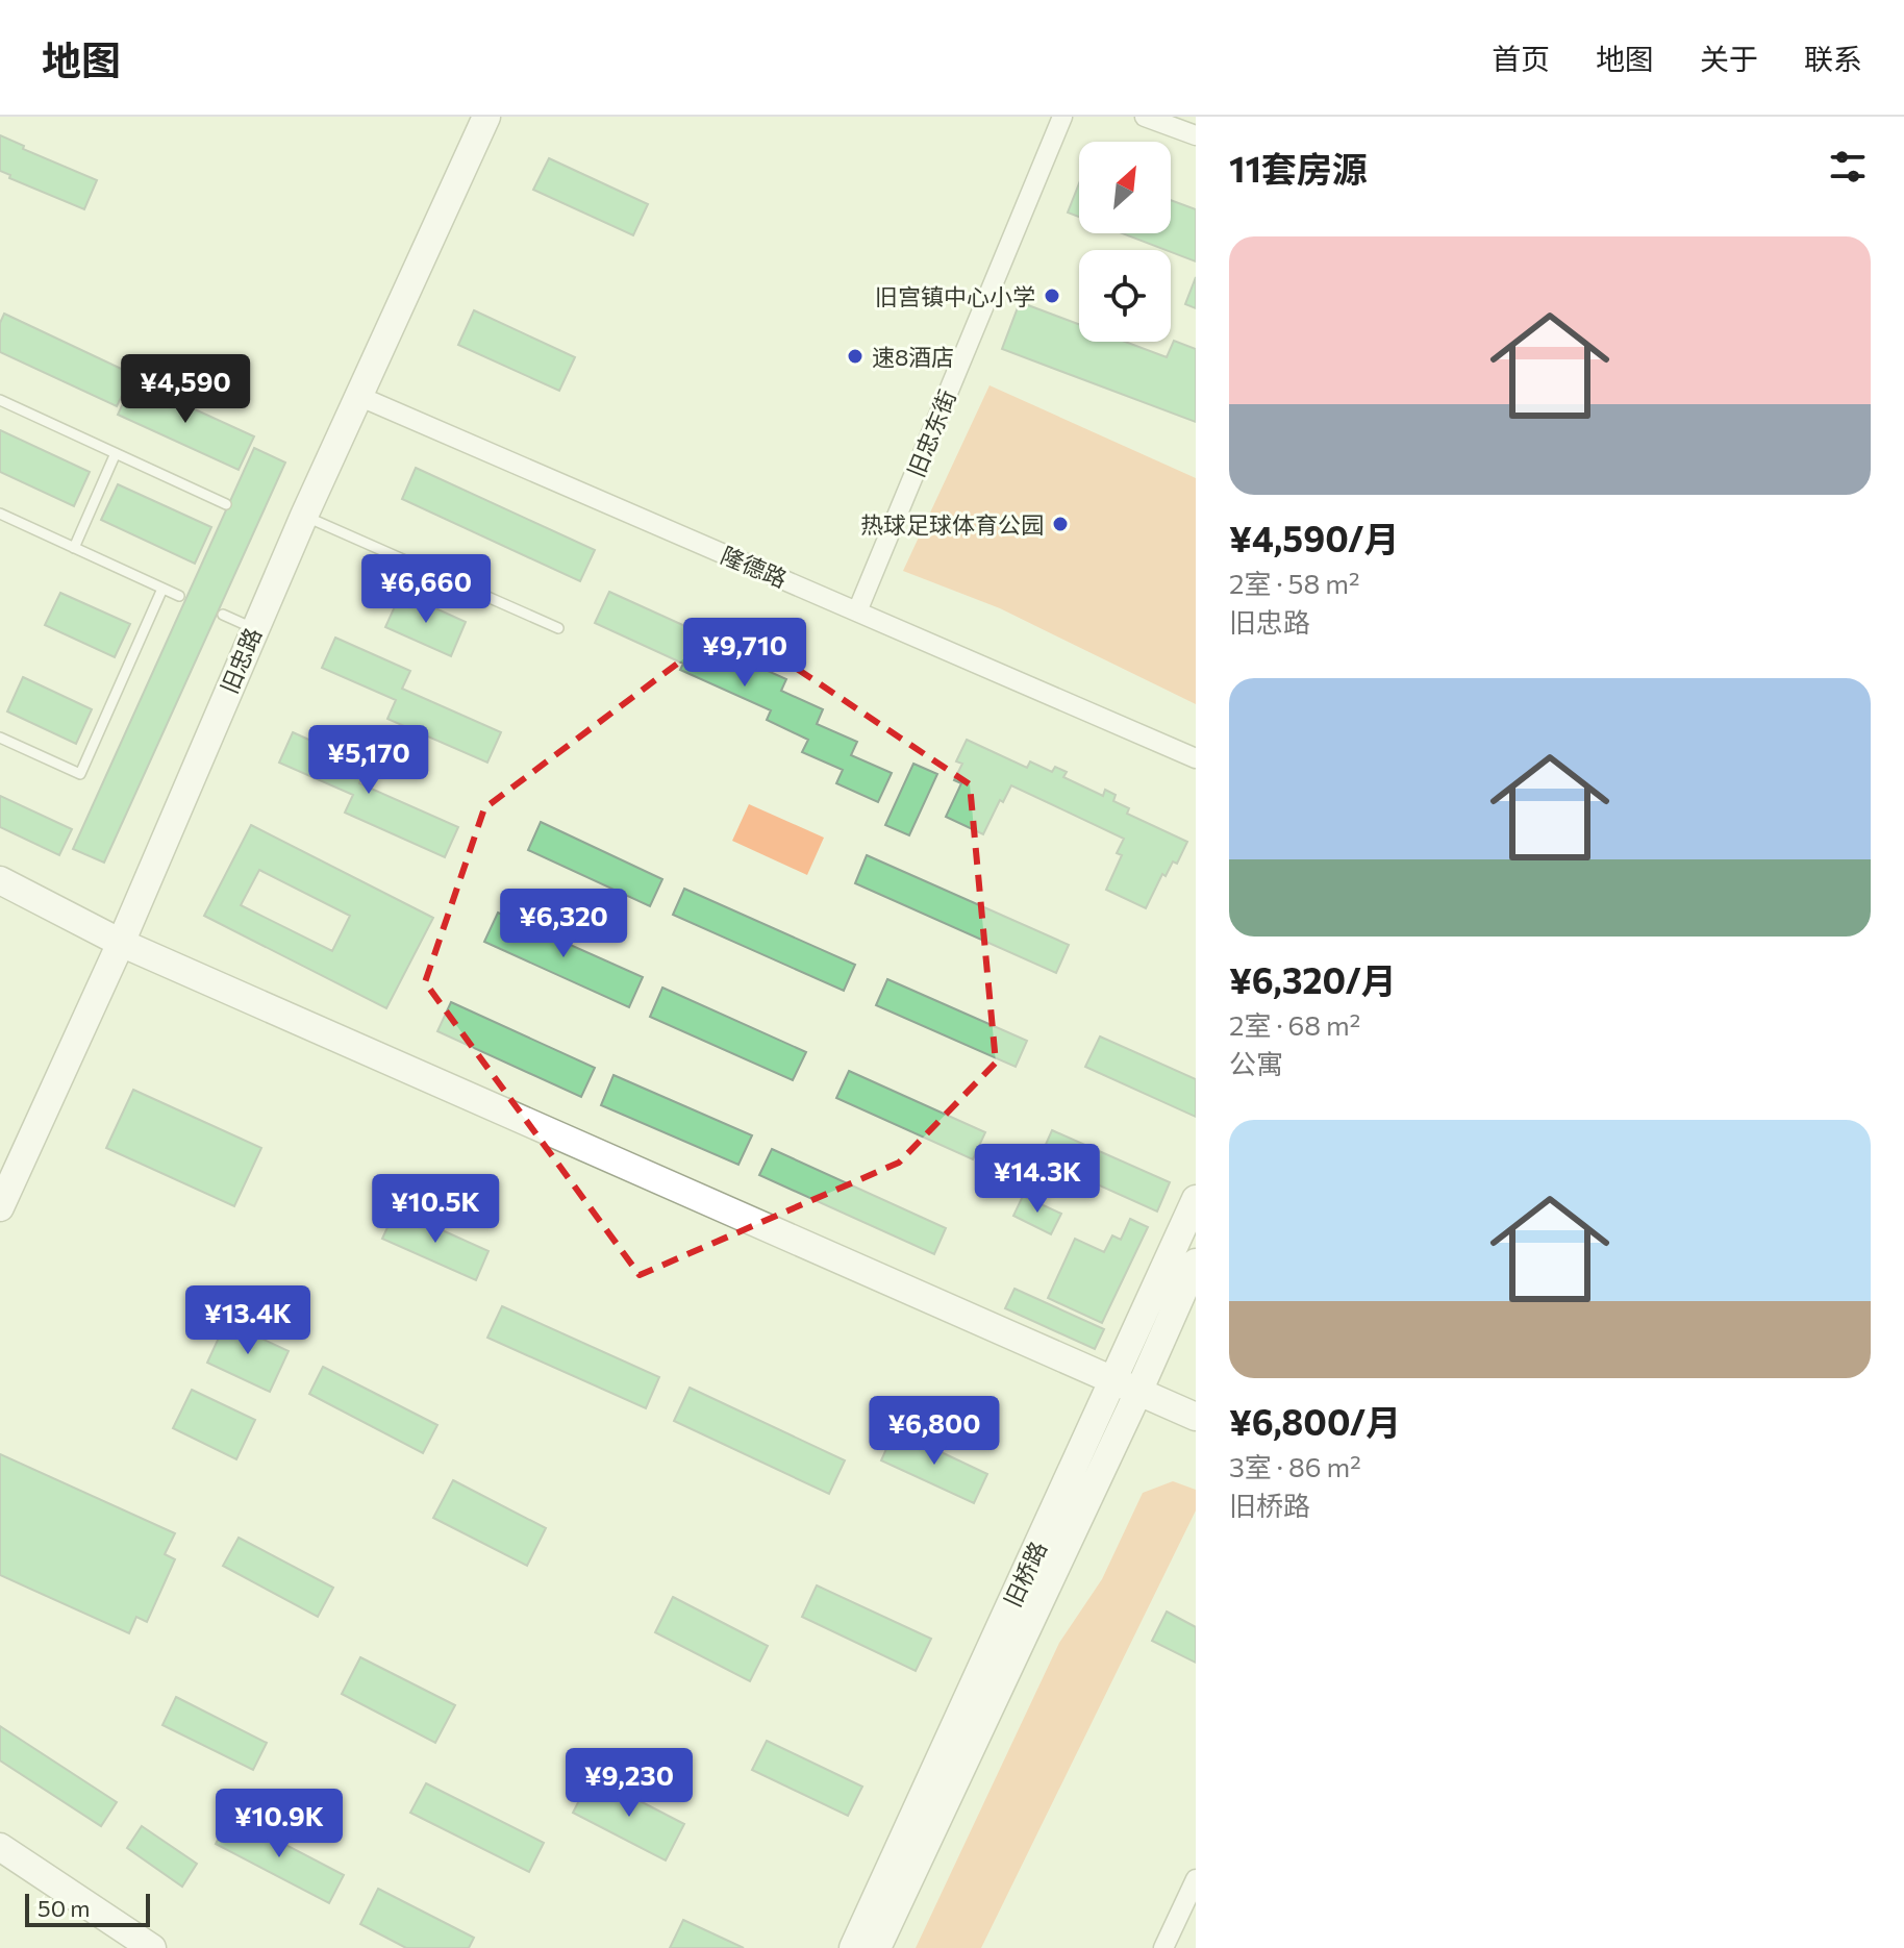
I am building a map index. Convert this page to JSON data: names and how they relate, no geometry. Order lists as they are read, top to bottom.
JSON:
{
  "streets": {
    "street": [
      "旧忠东街",
      "隆德路",
      "旧忠路",
      "旧桥路"
    ]
  },
  "crossings": [
    ["旧忠东街", "隆德路"],
    ["隆德路", "旧忠路"]
  ],
  "places": ["旧宫镇中心小学", "速8酒店", "热球足球体育公园"],
  "scale_bar": "50 m",
  "north": "top right",
  "page": {
    "header": "地图",
    "nav": [
      "首页",
      "地图",
      "关于",
      "联系"
    ],
    "heading": "11套房源",
    "list": [
      {
        "name": "¥4,590/月",
        "note": "2室 · 58 m² · 旧忠路"
      },
      {
        "name": "¥6,320/月",
        "note": "2室 · 68 m² · 公寓"
      },
      {
        "name": "¥6,800/月",
        "note": "3室 · 86 m² · 旧桥路"
      }
    ],
    "price": [
      "¥4,590",
      "¥6,660",
      "¥9,710",
      "¥5,170",
      "¥6,320",
      "¥14.3K",
      "¥10.5K",
      "¥13.4K",
      "¥6,800",
      "¥9,230",
      "¥10.9K"
    ],
    "scale": "50 m"
  }
}
